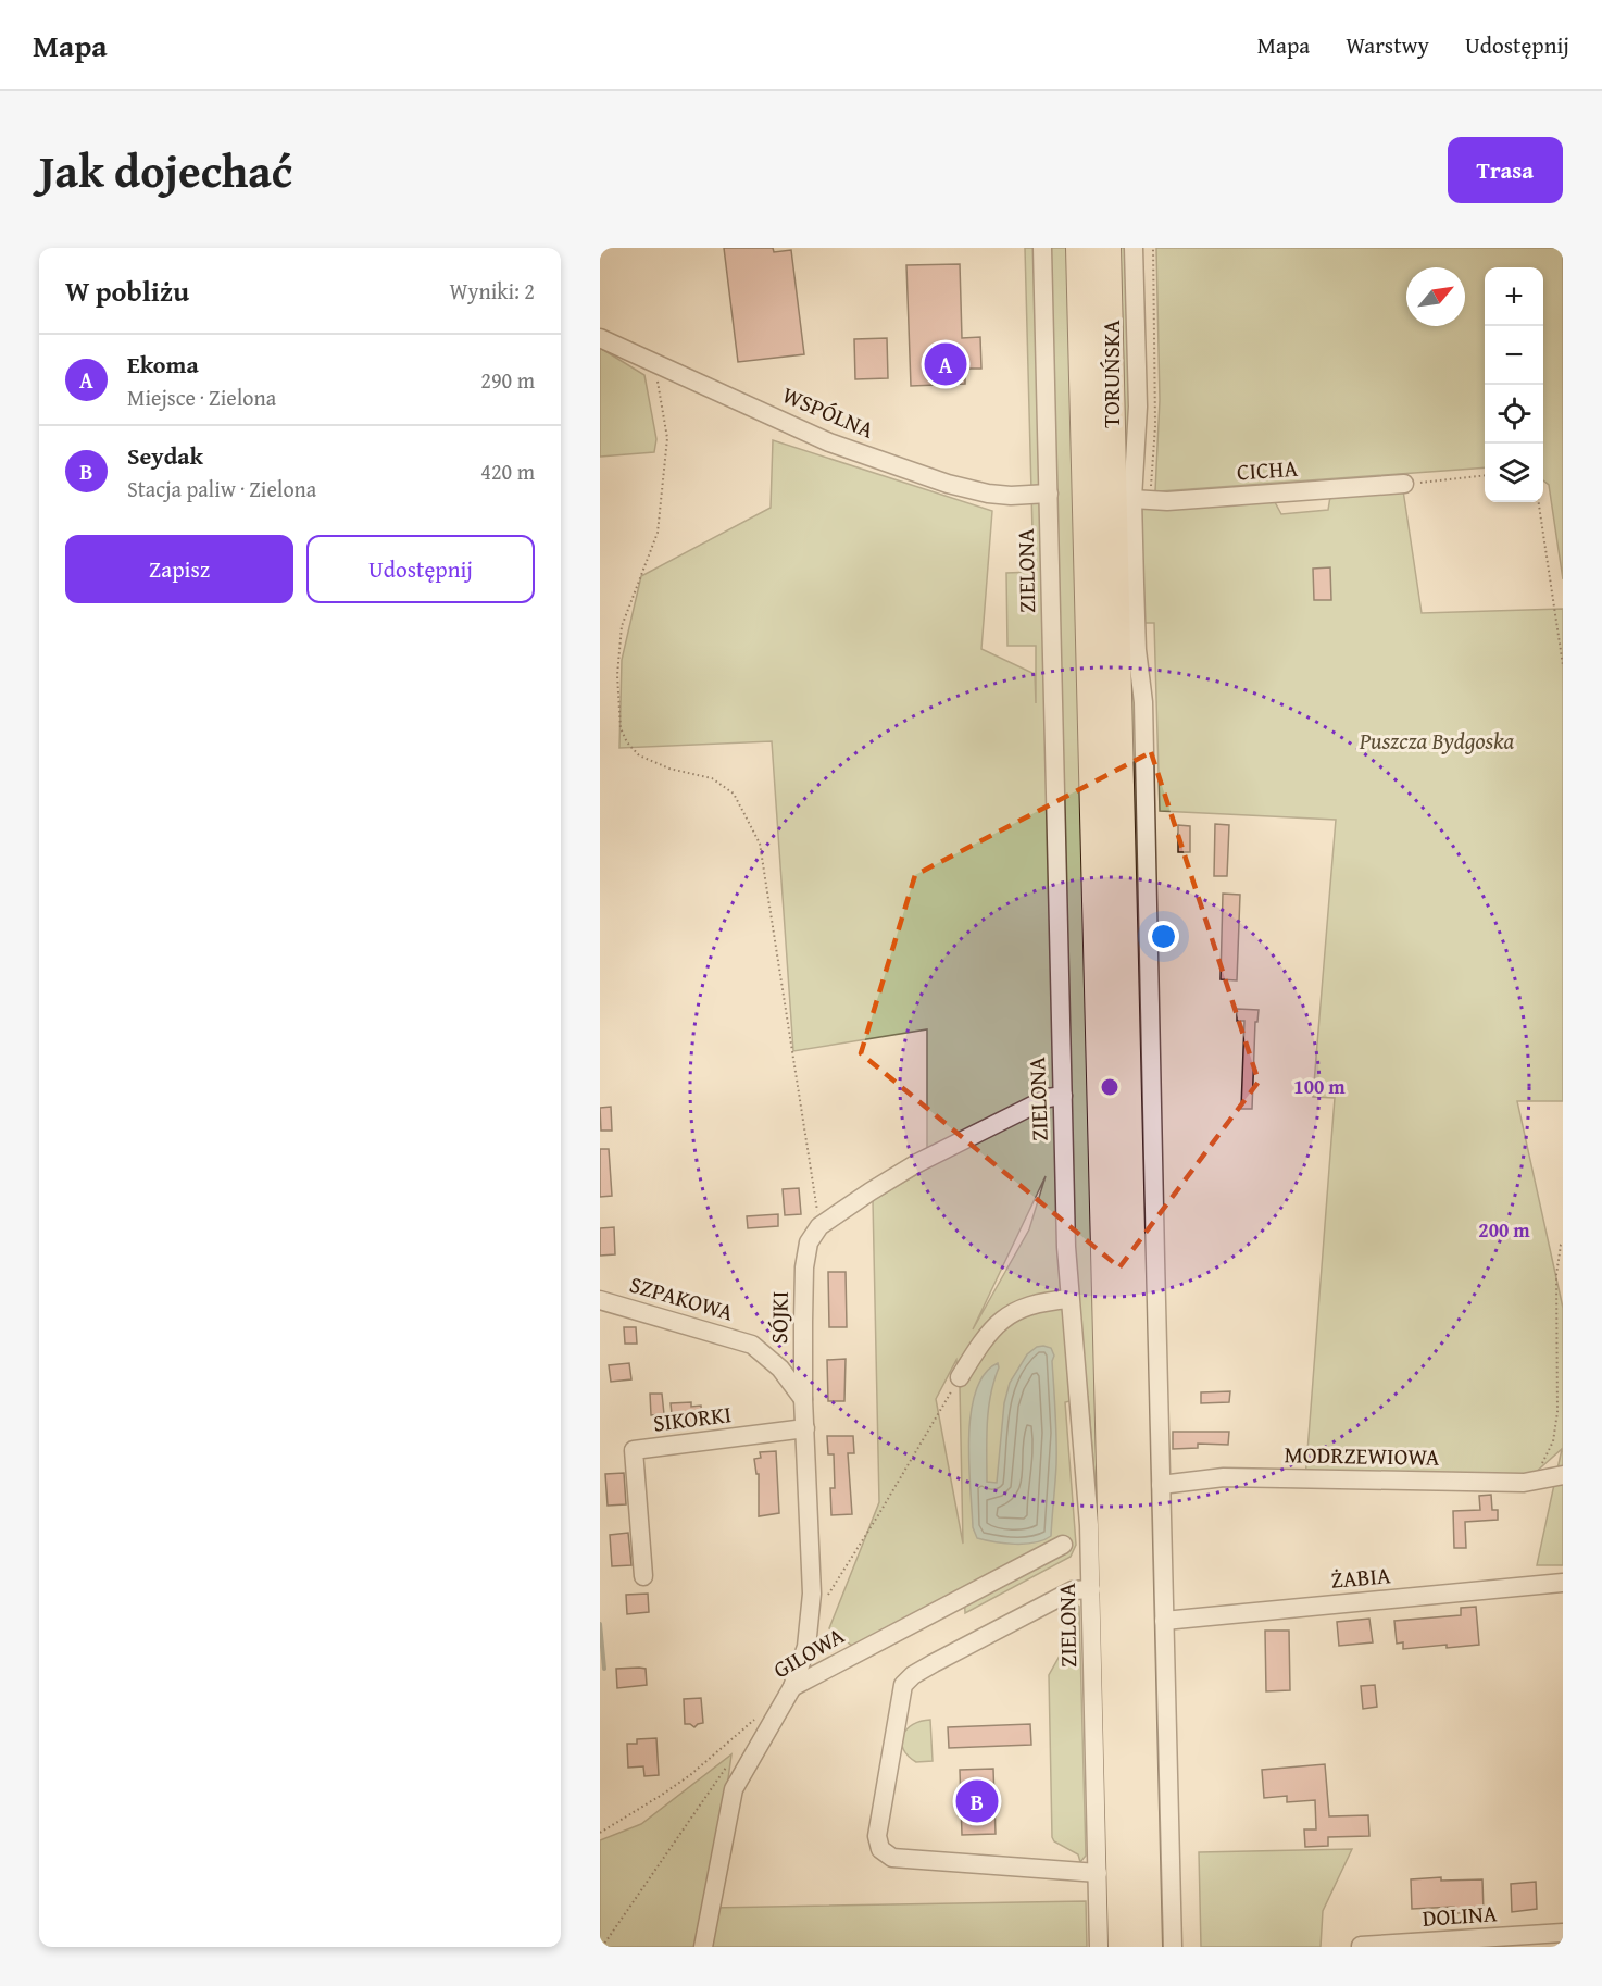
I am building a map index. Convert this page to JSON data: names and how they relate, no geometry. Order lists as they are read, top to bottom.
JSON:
{
  "streets": {
    "street": [
      "TORUŃSKA",
      "WSPÓLNA",
      "CICHA",
      "ZIELONA",
      "SZPAKOWA",
      "SÓJKI",
      "SIKORKI",
      "MODRZEWIOWA",
      "ŻABIA",
      "GILOWA",
      "DOLINA"
    ]
  },
  "crossings": [
    ["TORUŃSKA", "CICHA"],
    ["WSPÓLNA", "ZIELONA"],
    ["SZPAKOWA", "SÓJKI"],
    ["SÓJKI", "SIKORKI"],
    ["SÓJKI", "GILOWA"]
  ],
  "parks": ["Puszcza Bydgoska"],
  "north": "top right",
  "page": {
    "header": "Mapa",
    "nav": ["Mapa", "Warstwy", "Udostępnij"],
    "title": "Jak dojechać",
    "buttons": [
      "Trasa",
      ["Zapisz", "Udostępnij"]
    ],
    "heading": ["W pobliżu", "Wyniki: 2"],
    "map_buttons": ["+", "−"],
    "list": [
      {
        "mark": "A",
        "name": "Ekoma",
        "note": "Miejsce · Zielona",
        "value": "290 m"
      },
      {
        "mark": "B",
        "name": "Seydak",
        "note": "Stacja paliw · Zielona",
        "value": "420 m"
      }
    ],
    "pins": ["A", "B"]
  },
  "rings": ["100 m", "200 m"]
}
